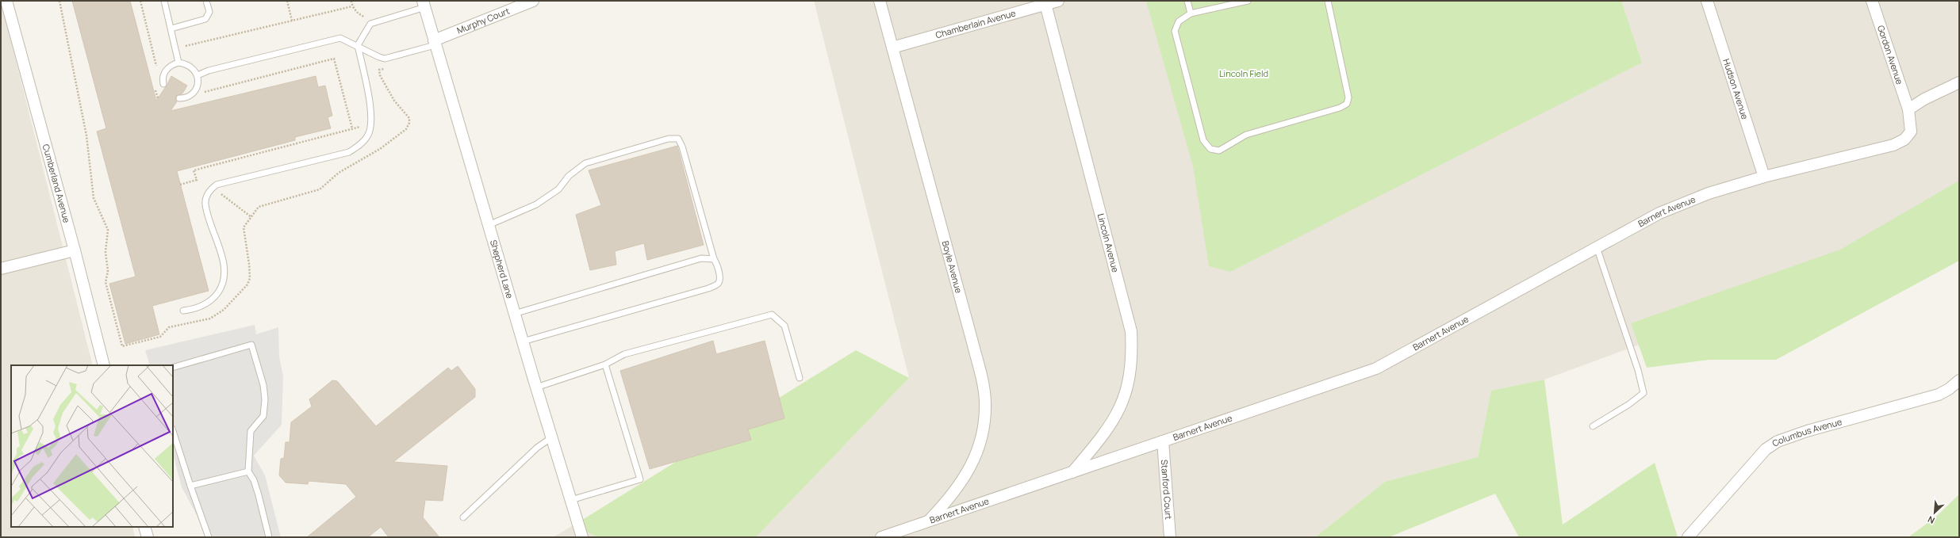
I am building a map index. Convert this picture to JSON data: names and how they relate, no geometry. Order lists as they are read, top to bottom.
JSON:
{
  "streets": {
    "street": [
      "Murphy Court",
      "Chamberlain Avenue",
      "Gordon Avenue",
      "Hudson Avenue",
      "Cumberland Avenue",
      "Barnert Avenue",
      "Lincoln Avenue",
      "Boyle Avenue",
      "Shepherd Lane",
      "Columbus Avenue",
      "Stanford Court"
    ]
  },
  "crossings": [
    ["Murphy Court", "Shepherd Lane"],
    ["Chamberlain Avenue", "Lincoln Avenue"],
    ["Chamberlain Avenue", "Boyle Avenue"],
    ["Gordon Avenue", "Barnert Avenue"],
    ["Hudson Avenue", "Barnert Avenue"],
    ["Barnert Avenue", "Lincoln Avenue"],
    ["Barnert Avenue", "Boyle Avenue"],
    ["Barnert Avenue", "Stanford Court"]
  ],
  "parks": ["Lincoln Field"],
  "north": "bottom left"
}
